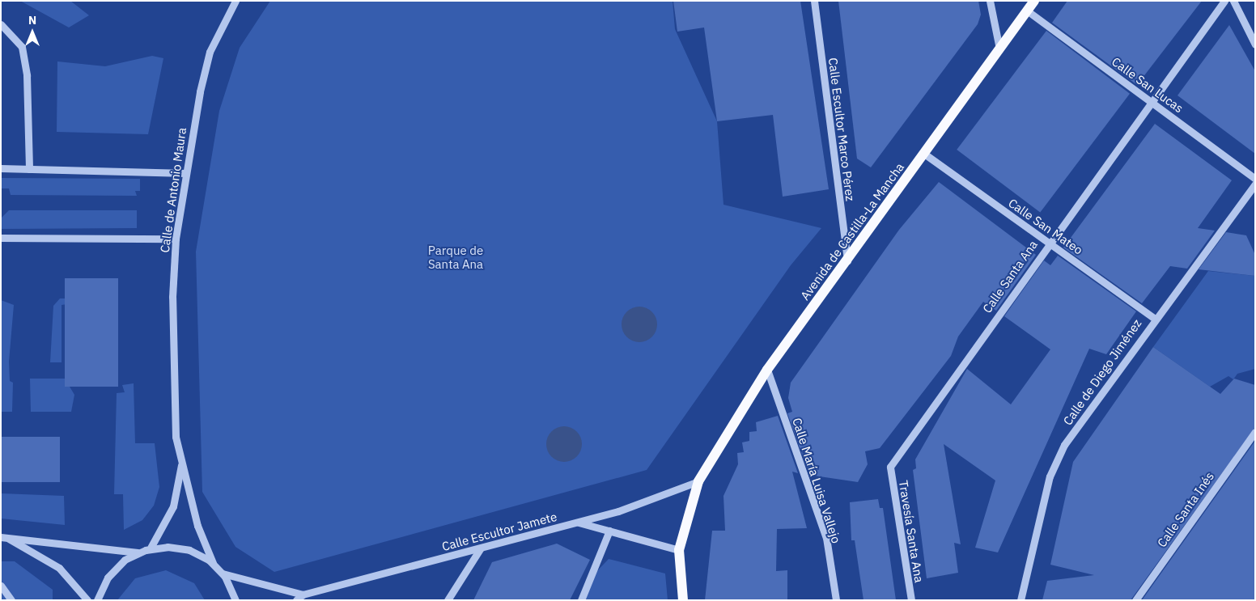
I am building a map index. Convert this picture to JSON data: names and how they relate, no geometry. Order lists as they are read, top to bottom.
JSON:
{
  "streets": {
    "main road": ["Avenida de Castilla-La Mancha"],
    "street": [
      "Calle San Lucas",
      "Calle Escultor Marco Pérez",
      "Calle de Antonio Maura",
      "Calle San Mateo",
      "Calle Santa Ana",
      "Calle de Diego Jiménez",
      "Calle María Luisa Vallejo",
      "Calle Santa Inés",
      "Calle Escultor Jamete",
      "Travesía Santa Ana"
    ]
  },
  "crossings": [
    ["Calle San Lucas", "Avenida de Castilla-La Mancha"],
    ["Calle San Lucas", "Calle Santa Ana"],
    ["Calle Escultor Marco Pérez", "Avenida de Castilla-La Mancha"],
    ["Calle San Mateo", "Avenida de Castilla-La Mancha"],
    ["Calle San Mateo", "Calle Santa Ana"],
    ["Calle San Mateo", "Calle de Diego Jiménez"],
    ["Avenida de Castilla-La Mancha", "Calle María Luisa Vallejo"],
    ["Avenida de Castilla-La Mancha", "Calle Escultor Jamete"],
    ["Calle Santa Ana", "Travesía Santa Ana"]
  ],
  "parks": ["Parque de Santa Ana"],
  "north": "top"
}
